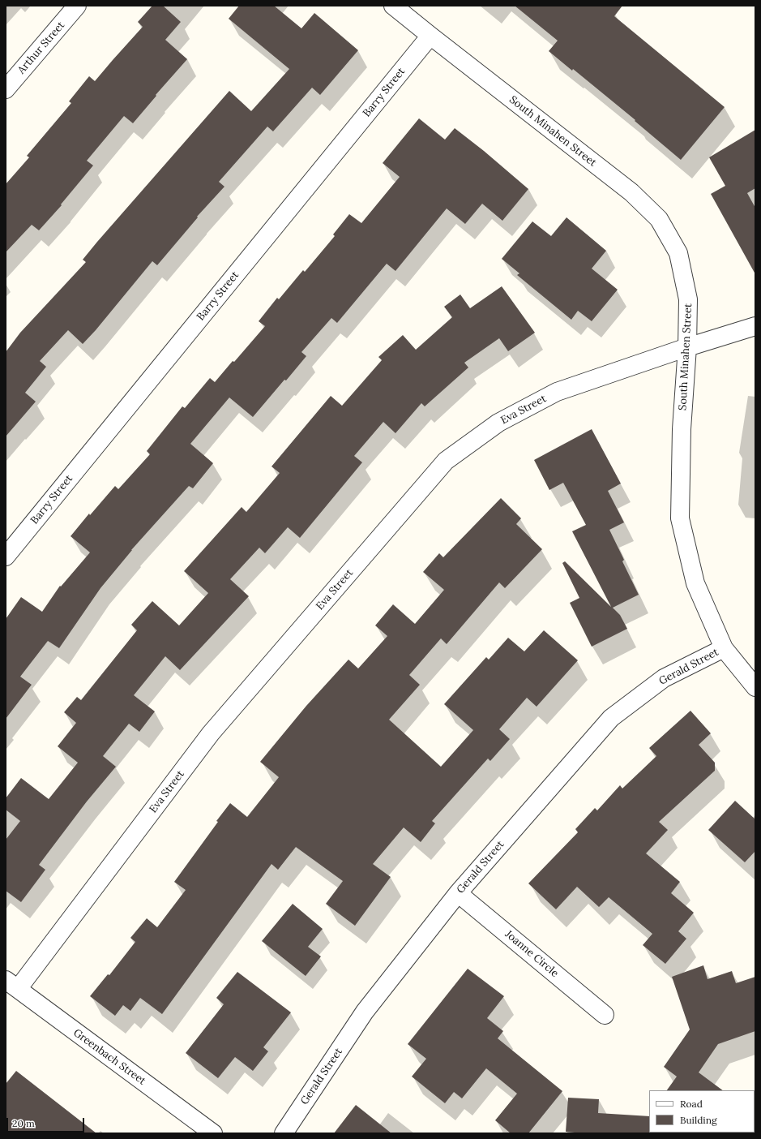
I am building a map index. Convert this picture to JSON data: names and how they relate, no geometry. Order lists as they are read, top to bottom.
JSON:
{
  "streets": {
    "street": [
      "Arthur Street",
      "Barry Street",
      "South Minahen Street",
      "Eva Street",
      "Gerald Street",
      "Joanne Circle",
      "Greenbach Street"
    ]
  },
  "crossings": [
    ["Barry Street", "South Minahen Street"],
    ["South Minahen Street", "Eva Street"],
    ["South Minahen Street", "Gerald Street"],
    ["Eva Street", "Greenbach Street"],
    ["Gerald Street", "Joanne Circle"]
  ],
  "legend": ["Road", "Building"],
  "scale_bar": "20 m"
}
